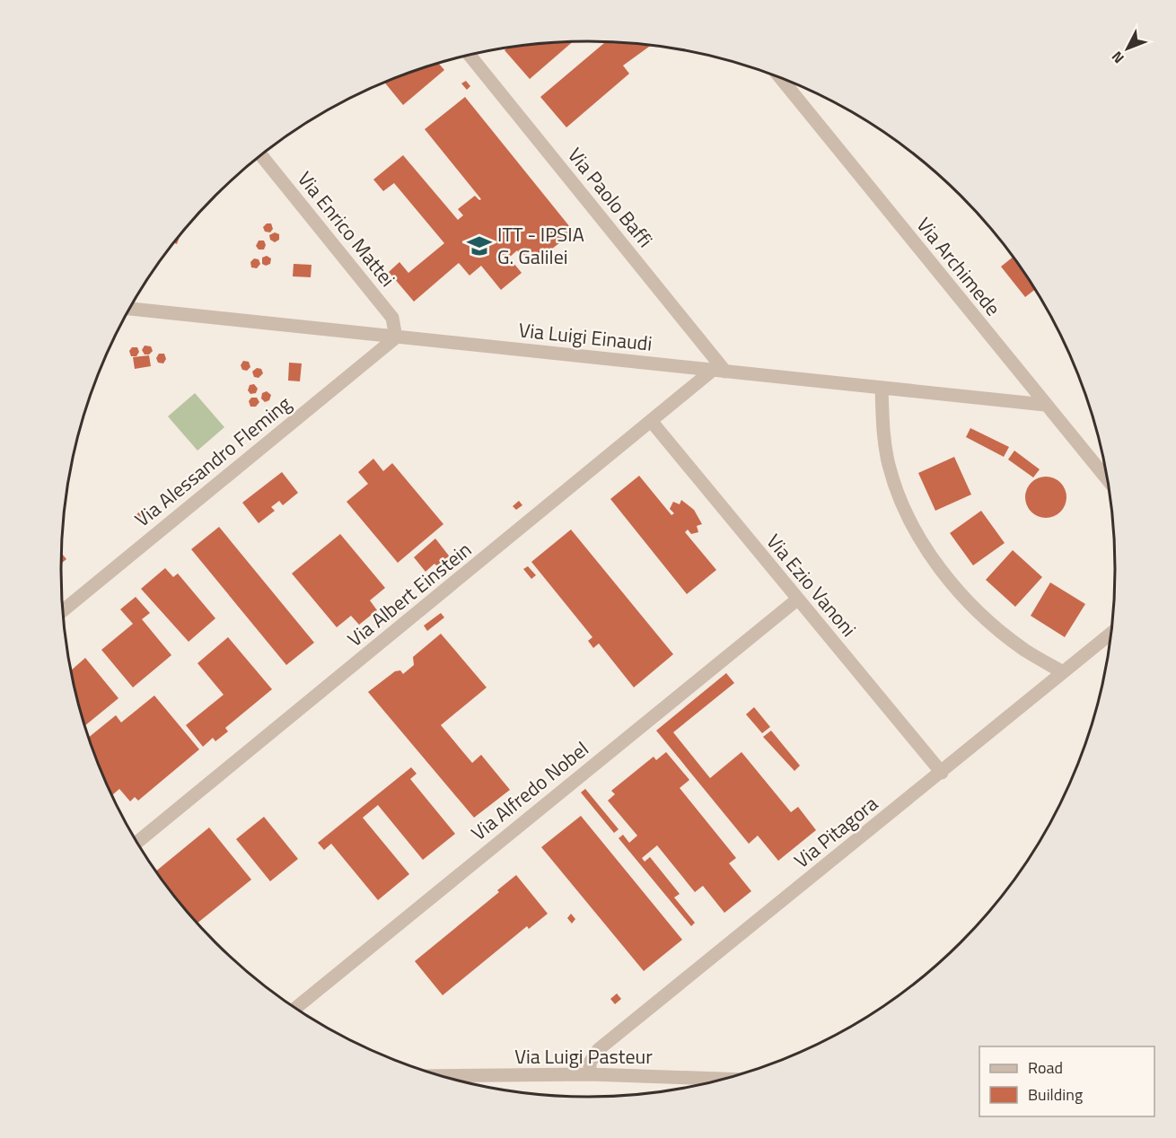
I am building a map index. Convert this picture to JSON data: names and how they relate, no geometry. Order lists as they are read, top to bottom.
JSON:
{
  "streets": {
    "street": [
      "Via Paolo Baffi",
      "Via Enrico Mattei",
      "Via Archimede",
      "Via Luigi Einaudi",
      "Via Alessandro Fleming",
      "Via Ezio Vanoni",
      "Via Albert Einstein",
      "Via Alfredo Nobel",
      "Via Pitagora",
      "Via Luigi Pasteur"
    ]
  },
  "crossings": [
    ["Via Paolo Baffi", "Via Luigi Einaudi"],
    ["Via Paolo Baffi", "Via Albert Einstein"],
    ["Via Enrico Mattei", "Via Luigi Einaudi"],
    ["Via Enrico Mattei", "Via Alessandro Fleming"],
    ["Via Archimede", "Via Luigi Einaudi"],
    ["Via Luigi Einaudi", "Via Alessandro Fleming"],
    ["Via Luigi Einaudi", "Via Albert Einstein"],
    ["Via Ezio Vanoni", "Via Albert Einstein"],
    ["Via Ezio Vanoni", "Via Alfredo Nobel"],
    ["Via Ezio Vanoni", "Via Pitagora"],
    ["Via Pitagora", "Via Luigi Pasteur"]
  ],
  "places": {
    "school or university": ["ITT - IPSIA G. Galilei"]
  },
  "legend": ["Road", "Building"],
  "north": "bottom left"
}
